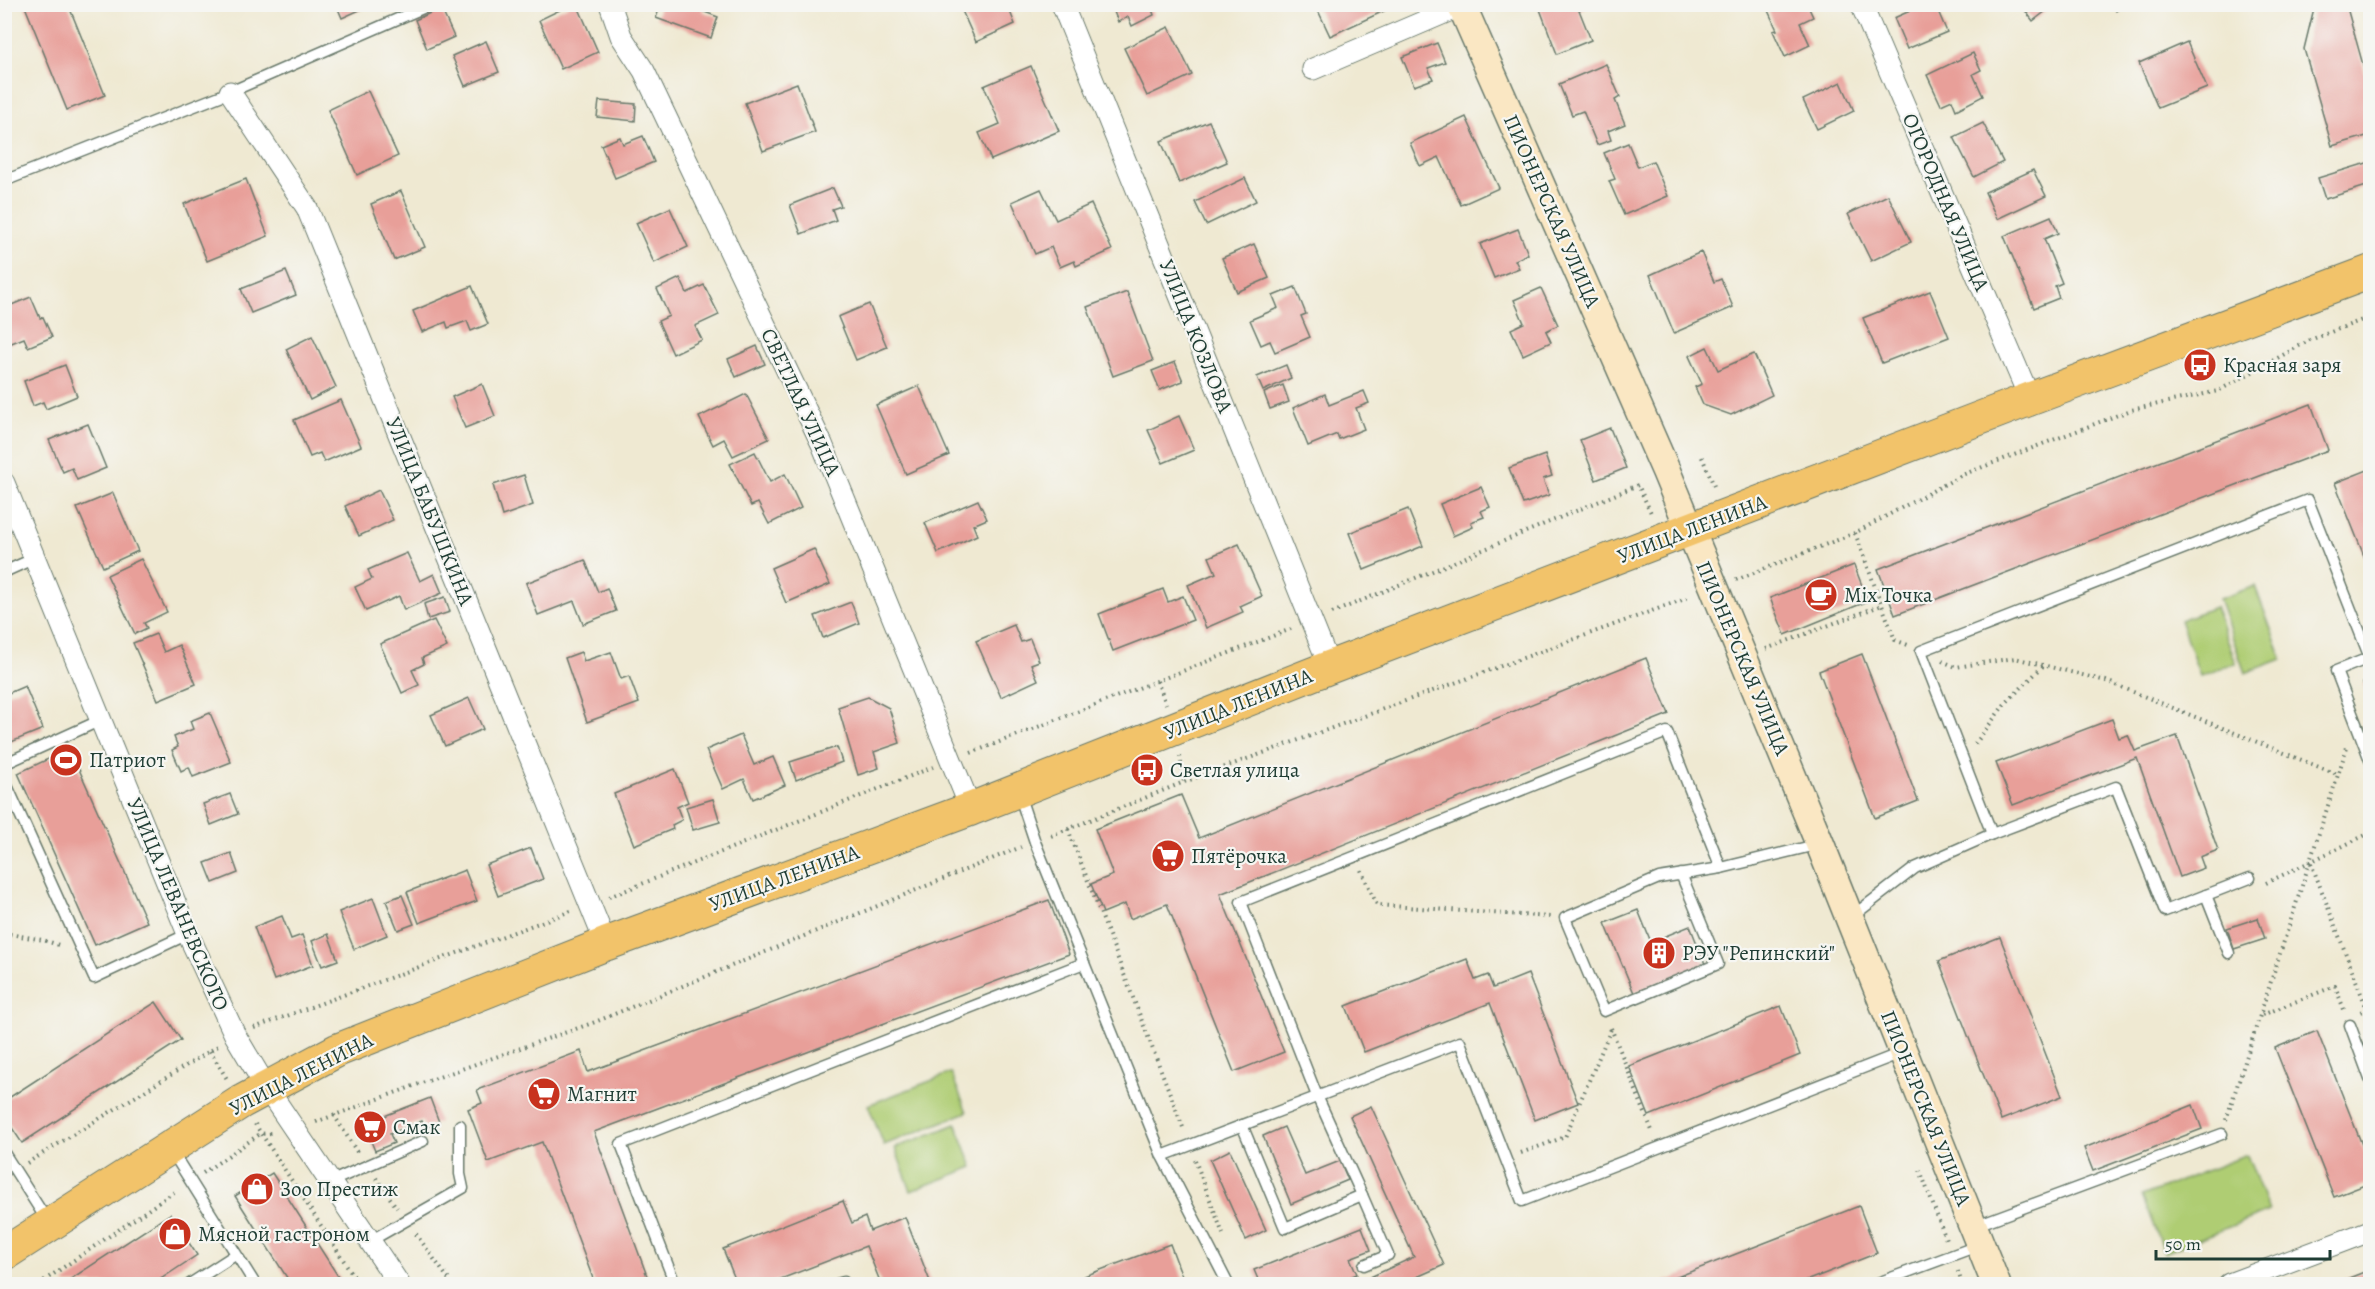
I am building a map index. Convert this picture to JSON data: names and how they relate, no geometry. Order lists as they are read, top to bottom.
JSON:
{
  "streets": {
    "main road": ["УЛИЦА ЛЕНИНА"],
    "street": [
      "ОГОРОДНАЯ УЛИЦА",
      "ПИОНЕРСКАЯ УЛИЦА",
      "УЛИЦА КОЗЛОВА",
      "СВЕТЛАЯ УЛИЦА",
      "УЛИЦА БАБУШКИНА",
      "УЛИЦА ЛЕВАНЕВСКОГО"
    ]
  },
  "crossings": [
    ["ОГОРОДНАЯ УЛИЦА", "УЛИЦА ЛЕНИНА"],
    ["ПИОНЕРСКАЯ УЛИЦА", "УЛИЦА ЛЕНИНА"],
    ["УЛИЦА КОЗЛОВА", "УЛИЦА ЛЕНИНА"],
    ["СВЕТЛАЯ УЛИЦА", "УЛИЦА ЛЕНИНА"],
    ["УЛИЦА БАБУШКИНА", "УЛИЦА ЛЕНИНА"],
    ["УЛИЦА ЛЕНИНА", "УЛИЦА ЛЕВАНЕВСКОГО"]
  ],
  "places": {
    "bus stop": ["Красная заря", "Светлая улица"],
    "cafe": ["Mix Точка"],
    "sports": ["Патриот"],
    "supermarket": ["Пятёрочка", "Магнит", "Смак"],
    "building": ["РЭУ \"Репинский\""],
    "shop": ["Зоо Престиж", "Мясной гастроном"]
  },
  "scale_bar": "50 m"
}
